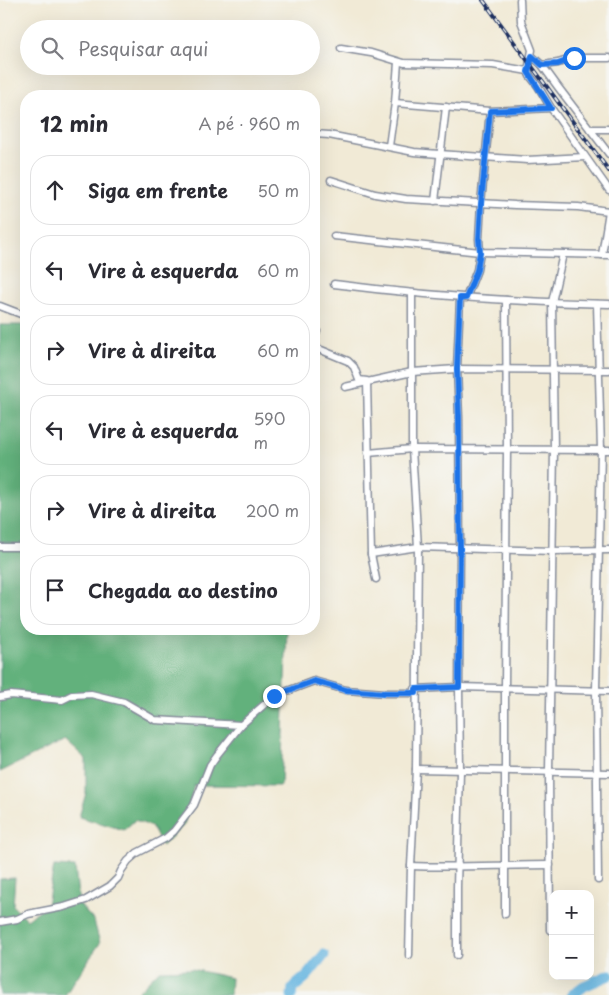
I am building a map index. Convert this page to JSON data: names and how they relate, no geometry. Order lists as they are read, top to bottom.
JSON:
{
  "page": {
    "search": "Pesquisar aqui",
    "heading": ["12 min", "A pé · 960 m"],
    "list": [
      ["Siga em frente", "50 m"],
      ["Vire à esquerda", "60 m"],
      ["Vire à direita", "60 m"],
      ["Vire à esquerda", "590 m"],
      ["Vire à direita", "200 m"],
      "Chegada ao destino"
    ],
    "map_buttons": ["+", "−"]
  }
}
